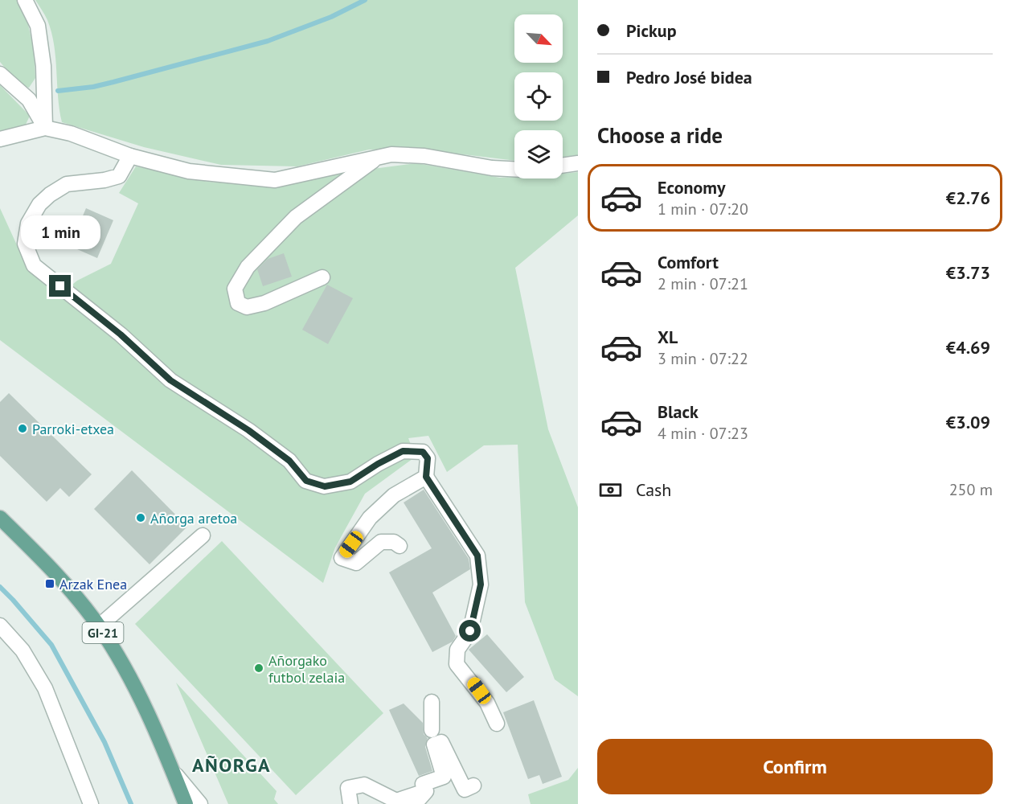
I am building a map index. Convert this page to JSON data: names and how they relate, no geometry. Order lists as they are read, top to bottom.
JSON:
{
  "streets": {
    "main road": ["GI-21"]
  },
  "districts": ["AÑORGA"],
  "places": {
    "other": ["Parroki-etxea", "Añorga aretoa", "Añorgako futbol zelaia"],
    "transit": ["Arzak Enea"]
  },
  "north": "bottom right",
  "page": {
    "banner": ["Pickup", "Pedro José bidea"],
    "heading": "Choose a ride",
    "list": [
      {
        "name": "Economy",
        "note": "1 min · 07:20",
        "value": "€2.76"
      },
      {
        "name": "Comfort",
        "note": "2 min · 07:21",
        "value": "€3.73"
      },
      {
        "name": "XL",
        "note": "3 min · 07:22",
        "value": "€4.69"
      },
      {
        "name": "Black",
        "note": "4 min · 07:23",
        "value": "€3.09"
      }
    ],
    "bubble": "1 min",
    "pay": ["Cash", "250 m"],
    "buttons": "Confirm"
  }
}
